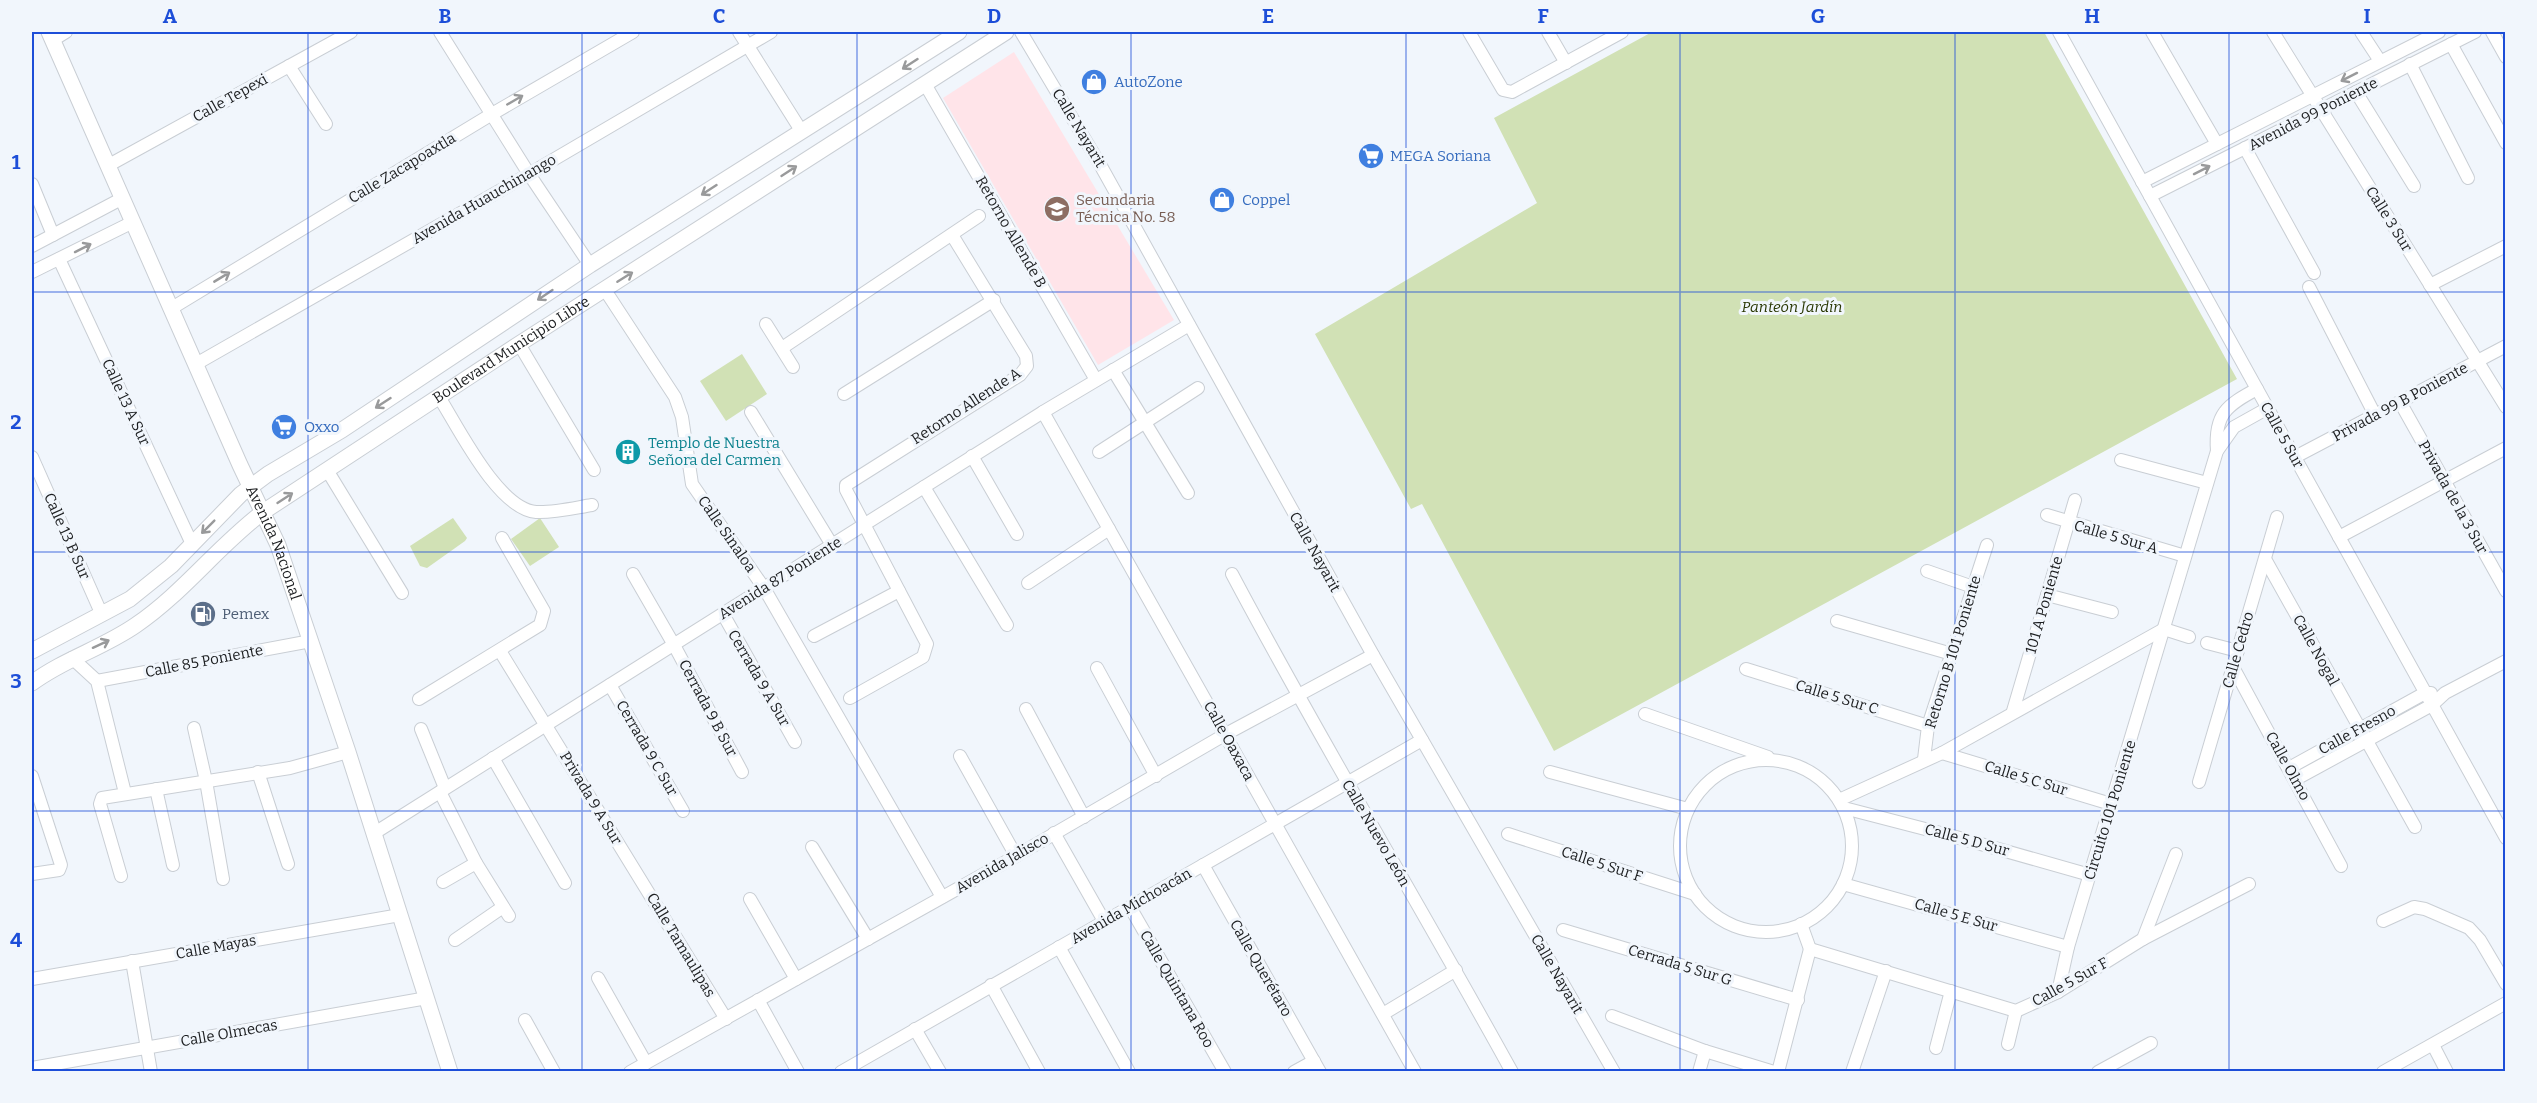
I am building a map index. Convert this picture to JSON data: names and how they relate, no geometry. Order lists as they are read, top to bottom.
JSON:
{
  "streets": {
    "main road": ["Boulevard Municipio Libre", "Avenida Nacional"],
    "street": [
      "Calle Tepexi",
      "Avenida 99 Poniente",
      "Calle Nayarit",
      "Calle Zacapoaxtla",
      "Avenida Huauchinango",
      "Calle 3 Sur",
      "Retorno Allende B",
      "Calle 13 A Sur",
      "Privada 99 B Poniente",
      "Retorno Allende A",
      "Calle 5 Sur",
      "Privada de la 3 Sur",
      "Calle Sinaloa",
      "Calle 13 B Sur",
      "Calle 5 Sur A",
      "Avenida 87 Poniente",
      "101 A Poniente",
      "Calle Cedro",
      "Calle Nogal",
      "Retorno B 101 Poniente",
      "Calle 85 Poniente",
      "Cerrada 9 A Sur",
      "Calle 5 Sur C",
      "Cerrada 9 B Sur",
      "Calle Fresno",
      "Calle Oaxaca",
      "Cerrada 9 C Sur",
      "Calle Olmo",
      "Calle 5 C Sur",
      "Privada 9 A Sur",
      "Circuito 101 Poniente",
      "Calle Nuevo León",
      "Calle 5 D Sur",
      "Avenida Jalisco",
      "Calle 5 Sur F",
      "Avenida Michoacán",
      "Calle 5 E Sur",
      "Calle Tamaulipas",
      "Calle Mayas",
      "Cerrada 5 Sur G",
      "Calle Querétaro",
      "Calle Quintana Roo",
      "Calle Olmecas"
    ]
  },
  "crossings": [
    ["Calle Tepexi", "Avenida Nacional"],
    ["Avenida 99 Poniente", "Calle 3 Sur"],
    ["Avenida 99 Poniente", "Calle 5 Sur"],
    ["Calle Nayarit", "Avenida 87 Poniente"],
    ["Calle Nayarit", "Avenida Jalisco"],
    ["Calle Nayarit", "Avenida Michoacán"],
    ["Calle Zacapoaxtla", "Avenida Nacional"],
    ["Avenida Huauchinango", "Avenida Nacional"],
    ["Calle 3 Sur", "Privada 99 B Poniente"],
    ["Retorno Allende B", "Boulevard Municipio Libre"],
    ["Retorno Allende B", "Avenida 87 Poniente"],
    ["Boulevard Municipio Libre", "Calle 13 A Sur"],
    ["Boulevard Municipio Libre", "Calle Sinaloa"],
    ["Boulevard Municipio Libre", "Calle 13 B Sur"],
    ["Boulevard Municipio Libre", "Avenida Nacional"],
    ["Privada 99 B Poniente", "Calle 5 Sur"],
    ["Privada 99 B Poniente", "Privada de la 3 Sur"],
    ["Retorno Allende A", "Avenida 87 Poniente"],
    ["Calle 5 Sur", "Calle Fresno"],
    ["Calle 5 Sur", "Circuito 101 Poniente"],
    ["Calle Sinaloa", "Avenida 87 Poniente"],
    ["Calle Sinaloa", "Avenida Jalisco"],
    ["Calle 5 Sur A", "101 A Poniente"],
    ["Calle 5 Sur A", "Circuito 101 Poniente"],
    ["Avenida Nacional", "Avenida 87 Poniente"],
    ["Avenida Nacional", "Calle 85 Poniente"],
    ["Avenida Nacional", "Calle Mayas"],
    ["Avenida Nacional", "Calle Olmecas"],
    ["Avenida 87 Poniente", "Cerrada 9 A Sur"],
    ["Avenida 87 Poniente", "Cerrada 9 B Sur"],
    ["Avenida 87 Poniente", "Calle Oaxaca"],
    ["Avenida 87 Poniente", "Cerrada 9 C Sur"],
    ["Avenida 87 Poniente", "Privada 9 A Sur"],
    ["Calle Cedro", "Calle Nogal"],
    ["Calle Cedro", "Calle Olmo"],
    ["Calle Nogal", "Calle Fresno"],
    ["Retorno B 101 Poniente", "Calle 5 Sur C"],
    ["Calle Fresno", "Calle Olmo"],
    ["Calle Oaxaca", "Avenida Jalisco"],
    ["Calle Oaxaca", "Avenida Michoacán"],
    ["Calle 5 C Sur", "Circuito 101 Poniente"],
    ["Privada 9 A Sur", "Calle Tamaulipas"],
    ["Circuito 101 Poniente", "Calle 5 D Sur"],
    ["Circuito 101 Poniente", "Calle 5 Sur F"],
    ["Circuito 101 Poniente", "Calle 5 E Sur"],
    ["Calle Nuevo León", "Avenida Jalisco"],
    ["Calle Nuevo León", "Avenida Michoacán"],
    ["Calle 5 D Sur", "Calle 5 Sur F"],
    ["Calle 5 D Sur", "Calle 5 E Sur"],
    ["Avenida Jalisco", "Calle Tamaulipas"],
    ["Calle 5 Sur F", "Calle 5 E Sur"],
    ["Avenida Michoacán", "Calle Querétaro"],
    ["Avenida Michoacán", "Calle Quintana Roo"]
  ],
  "one_way": ["Calle Zacapoaxtla"],
  "parks": ["Panteón Jardín"],
  "places": {
    "shop": ["AutoZone", "Coppel"],
    "supermarket": ["MEGA Soriana", "Oxxo"],
    "school or university": ["Secundaria Técnica No. 58"],
    "building": ["Templo de Nuestra Señora del Carmen"],
    "fuel station": ["Pemex"]
  },
  "grid": {
    "columns": [
      "A",
      "B",
      "C",
      "D",
      "E",
      "F",
      "G",
      "H",
      "I"
    ],
    "rows": [
      "1",
      "2",
      "3",
      "4"
    ]
  }
}
